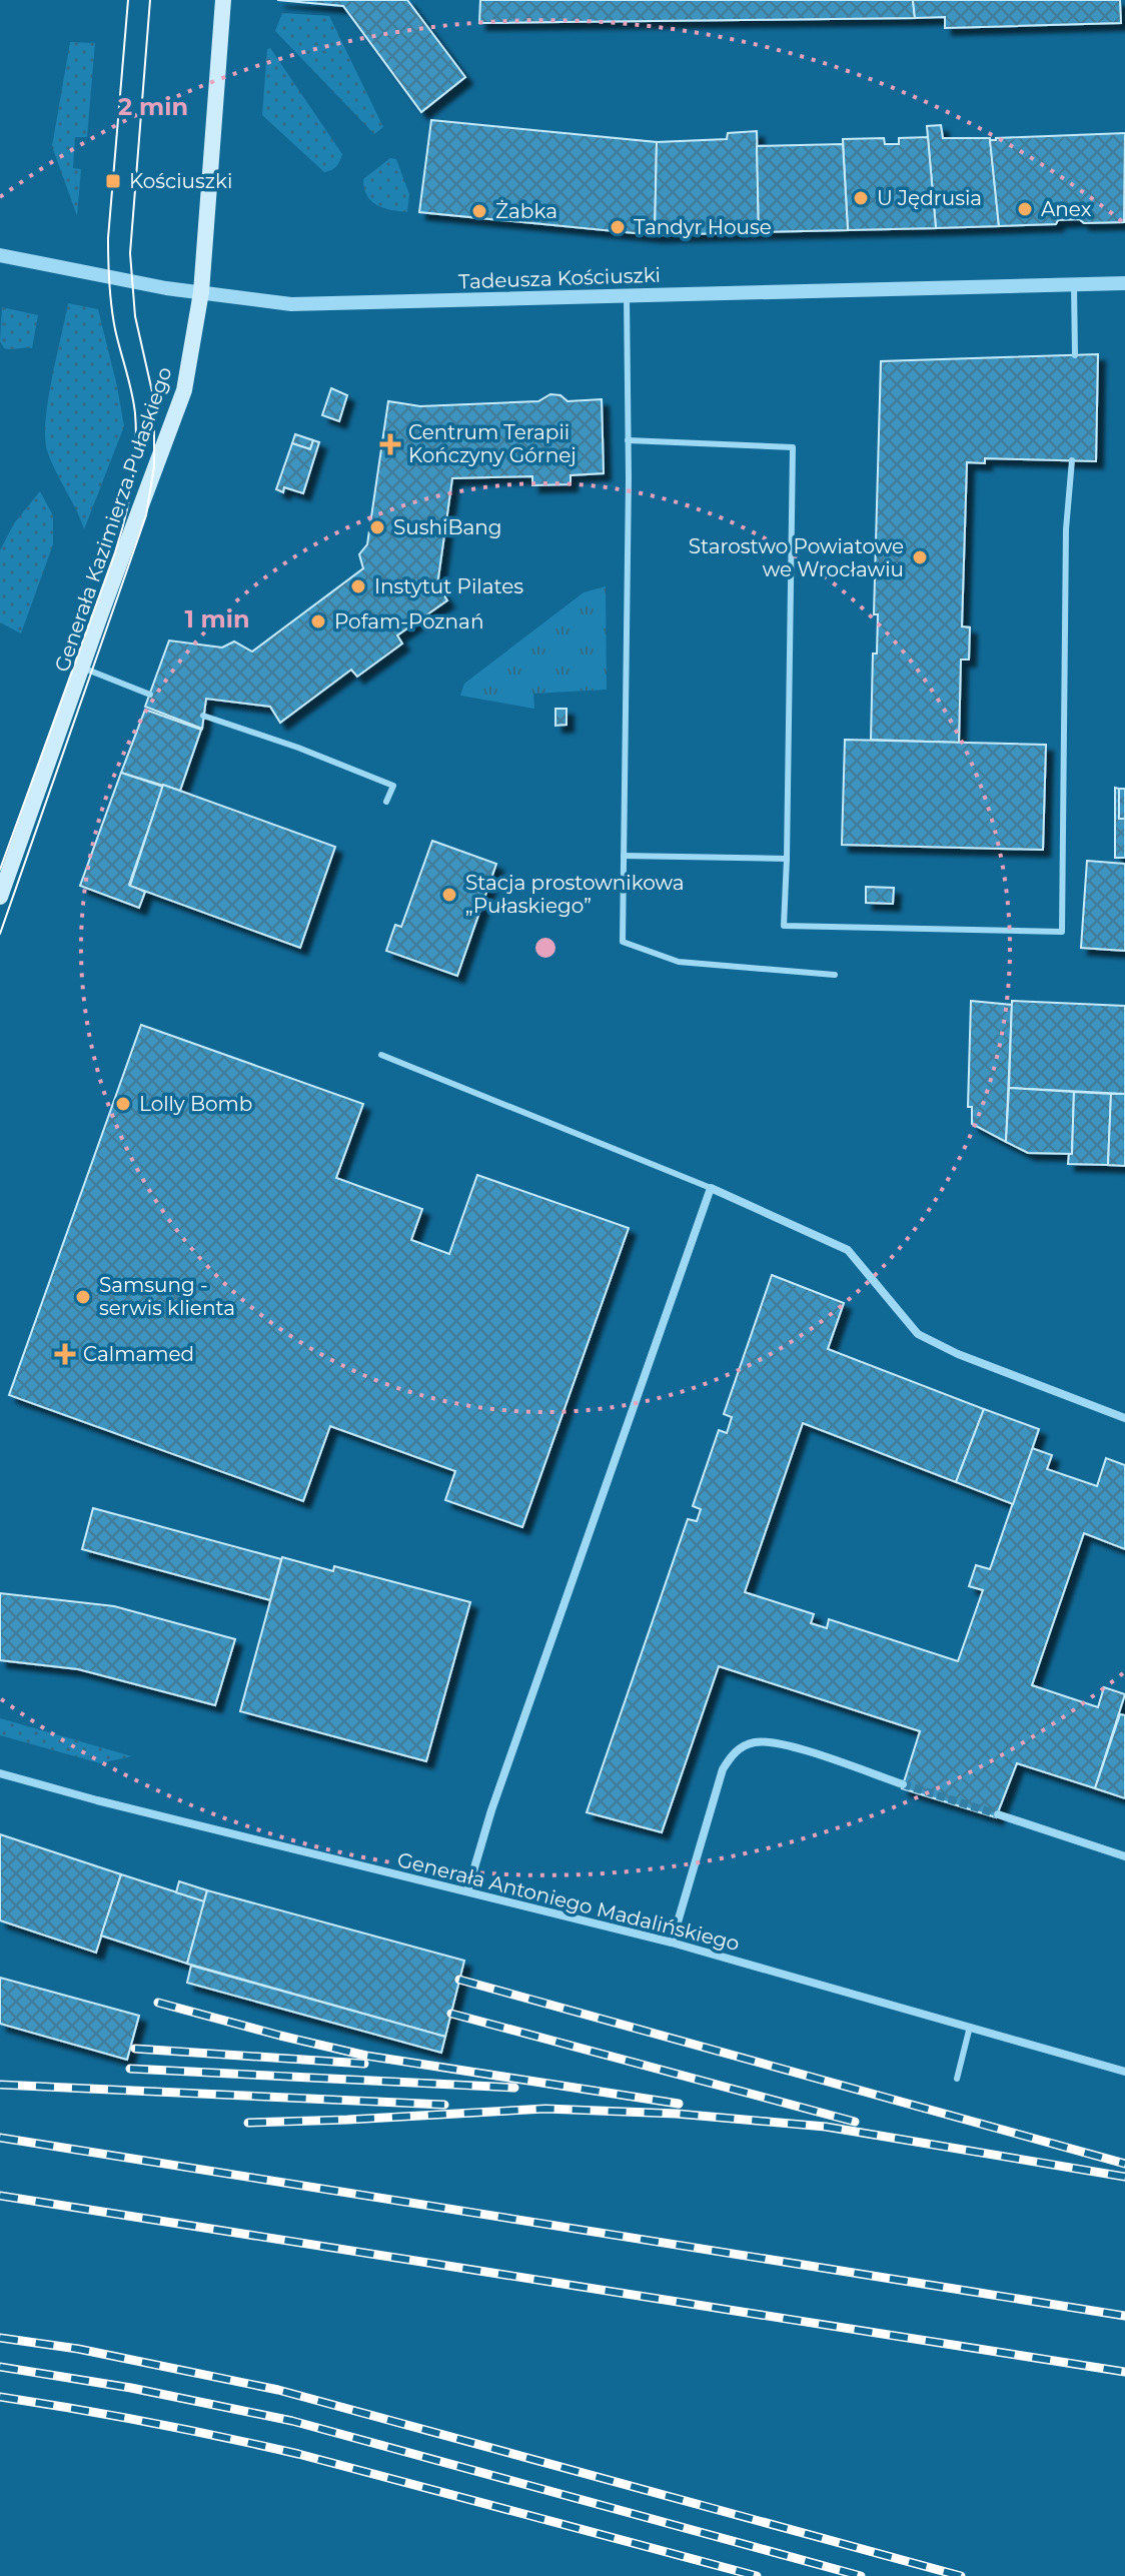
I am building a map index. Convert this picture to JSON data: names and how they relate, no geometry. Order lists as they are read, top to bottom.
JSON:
{
  "streets": {
    "main road": ["Generała Kazimierza Pułaskiego"],
    "street": ["Tadeusza Kościuszki", "Generała Antoniego Madalińskiego"]
  },
  "crossings": [
    ["Tadeusza Kościuszki", "Generała Kazimierza Pułaskiego"]
  ],
  "places": {
    "transit": ["Kościuszki"],
    "other": [
      "U Jędrusia",
      "Anex",
      "Żabka",
      "Tandyr House",
      "SushiBang",
      "Starostwo Powiatowe we Wrocławiu",
      "Instytut Pilates",
      "Pofam-Poznań",
      "Stacja prostownikowa „Pułaskiego”",
      "Lolly Bomb",
      "Samsung - serwis klienta"
    ],
    "health": ["Centrum Terapii Kończyny Górnej", "Calmamed"]
  },
  "rings": ["2 min", "1 min"]
}
